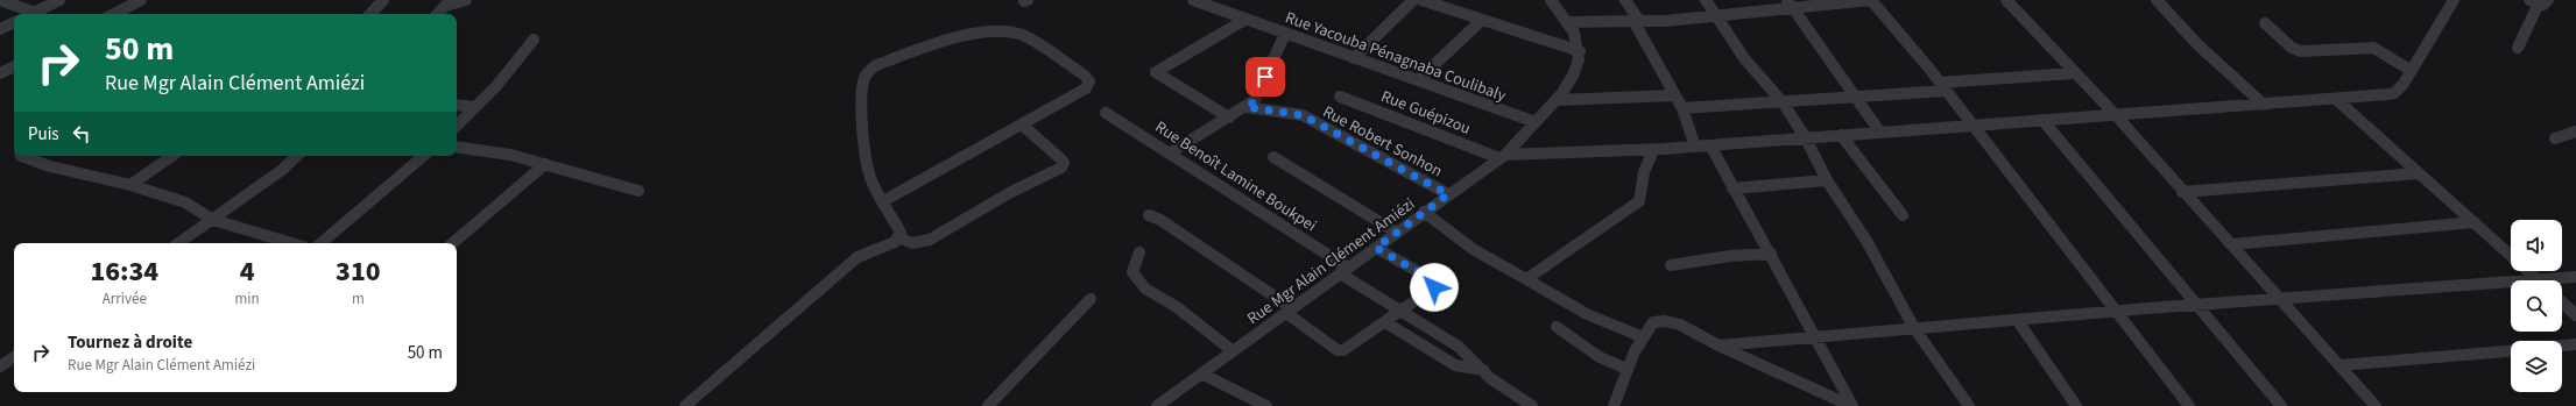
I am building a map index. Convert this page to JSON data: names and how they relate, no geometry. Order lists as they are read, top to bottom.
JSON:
{
  "streets": {
    "street": [
      "Rue Yacouba Pénagnaba Coulibaly",
      "Rue Guépizou",
      "Rue Robert Sonhon",
      "Rue Benoît Lamine Boukpei",
      "Rue Mgr Alain Clément Amiézi"
    ]
  },
  "crossings": [
    ["Rue Yacouba Pénagnaba Coulibaly", "Rue Mgr Alain Clément Amiézi"],
    ["Rue Guépizou", "Rue Mgr Alain Clément Amiézi"],
    ["Rue Robert Sonhon", "Rue Mgr Alain Clément Amiézi"],
    ["Rue Benoît Lamine Boukpei", "Rue Mgr Alain Clément Amiézi"]
  ],
  "page": {
    "turn": ["50 m", "Rue Mgr Alain Clément Amiézi"],
    "then": "Puis",
    "eta": [
      "16:34",
      "Arrivée",
      "4",
      "min",
      "310",
      "m"
    ],
    "list": [
      {
        "name": "Tournez à droite",
        "note": "Rue Mgr Alain Clément Amiézi",
        "value": "50 m"
      }
    ]
  }
}
